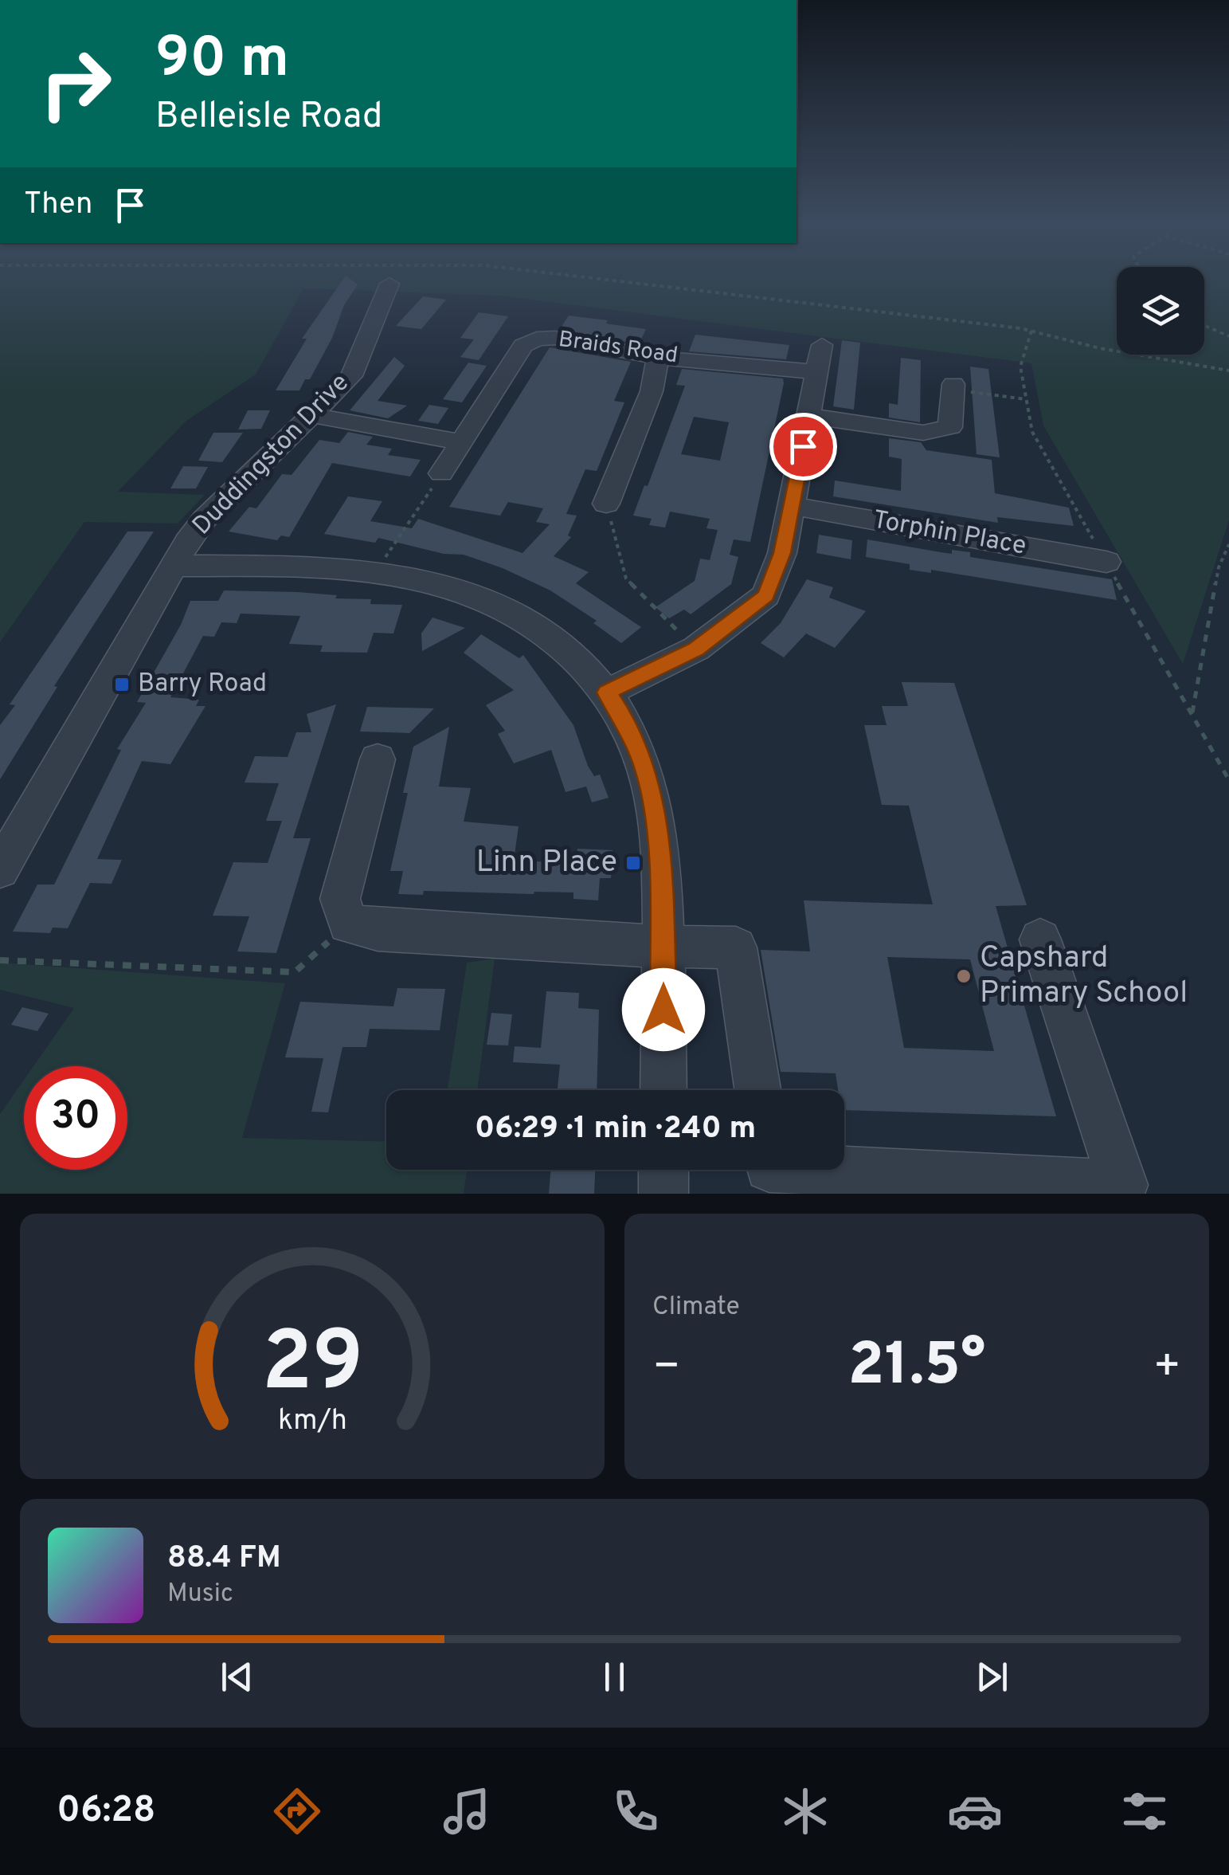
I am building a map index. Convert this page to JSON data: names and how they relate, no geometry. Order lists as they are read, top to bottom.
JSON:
{
  "streets": {
    "street": ["Braids Road", "Duddingston Drive", "Torphin Place"]
  },
  "places": {
    "transit": ["Barry Road", "Linn Place"],
    "other": ["Capshard Primary School"]
  },
  "page": {
    "turn": ["90 m", "Belleisle Road"],
    "then": "Then",
    "limit": "30",
    "trip": "06:29 · 1 min · 240 m",
    "tile": "Climate",
    "heat": ["−", "21.5°", "+"],
    "song": ["88.4 FM", "Music"],
    "tabs": "06:28",
    "gauge": ["29", "km/h"]
  }
}
